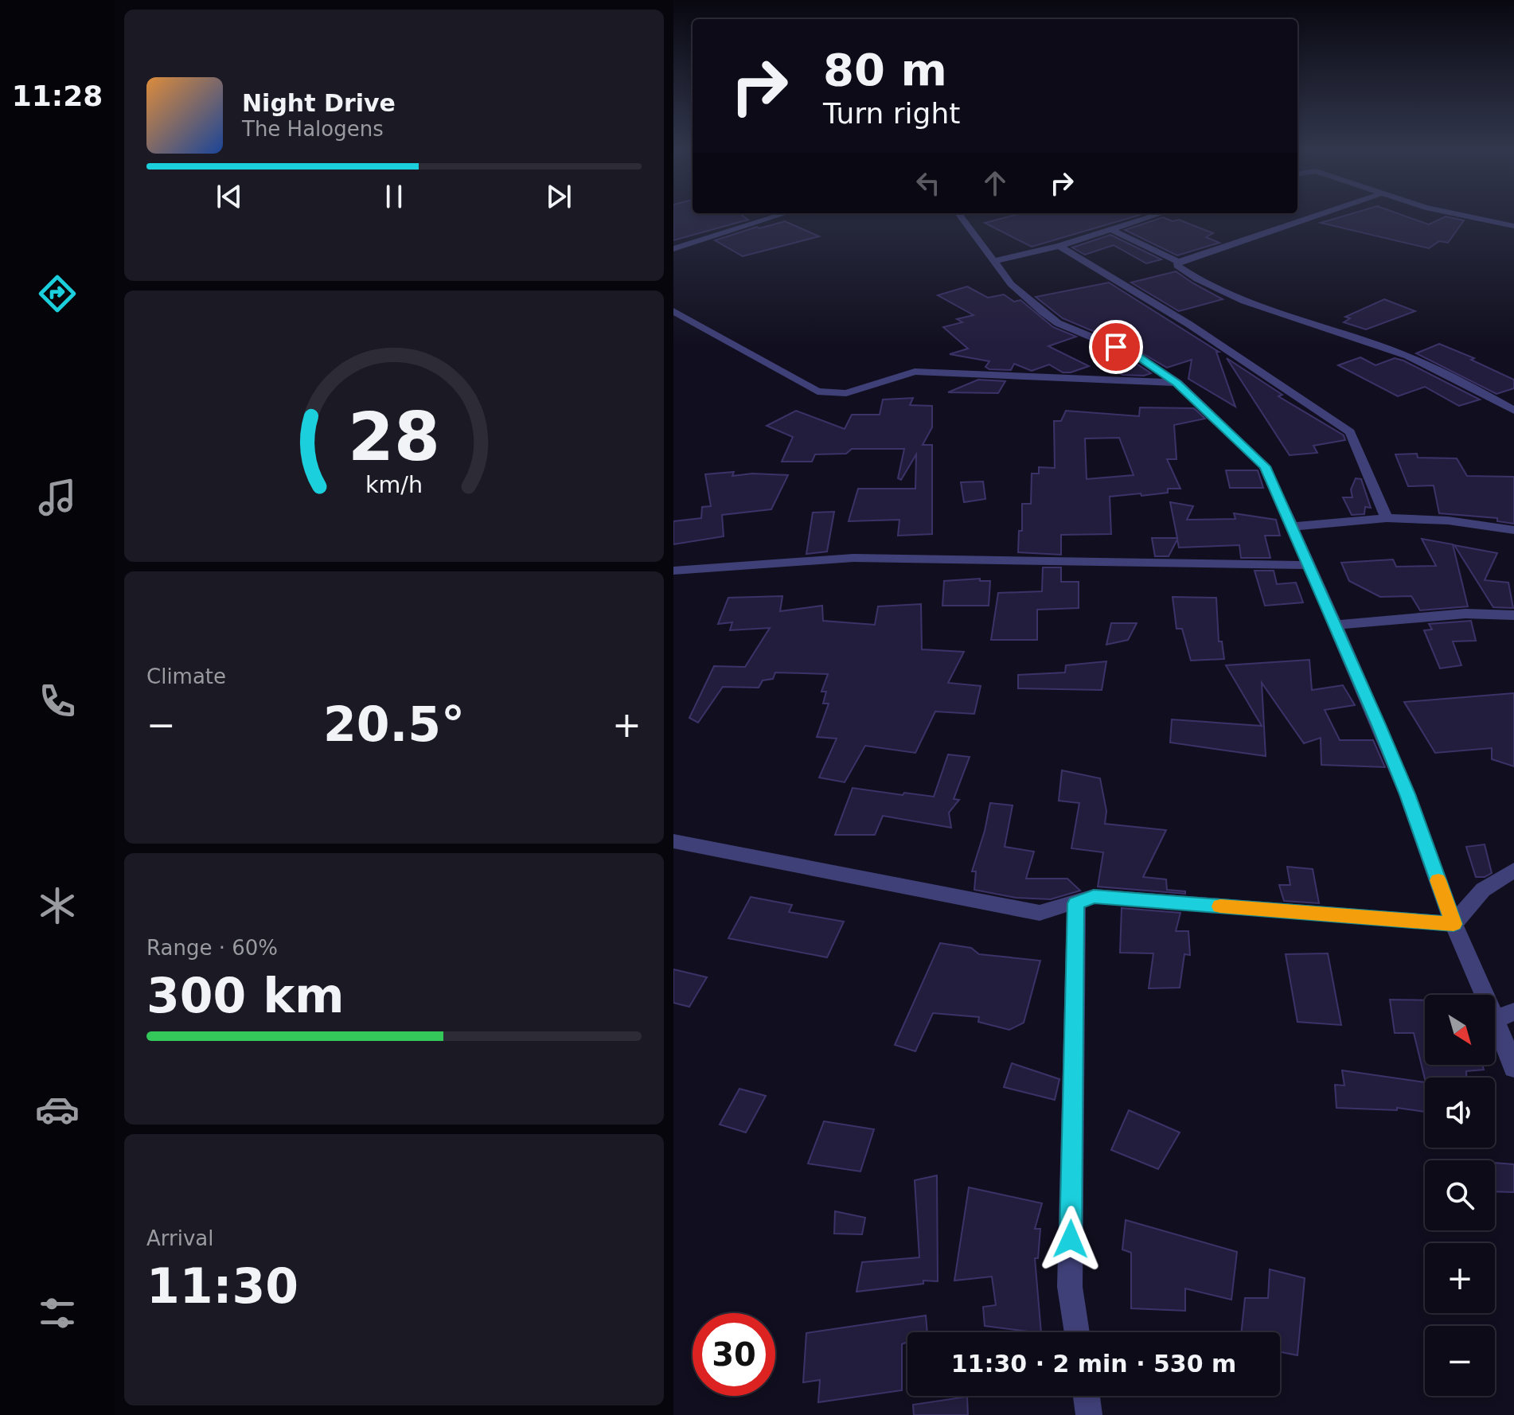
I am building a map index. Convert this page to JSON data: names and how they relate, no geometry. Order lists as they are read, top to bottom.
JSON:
{
  "north": "bottom right",
  "page": {
    "tabs": "11:28",
    "turn": ["80 m", "Turn right"],
    "song": ["Night Drive", "The Halogens"],
    "tile": [
      "Climate",
      ["Range · 60%", "300 km"],
      ["Arrival", "11:30"]
    ],
    "heat": ["−", "20.5°", "+"],
    "map_buttons": ["+", "−"],
    "limit": "30",
    "trip": "11:30 · 2 min · 530 m",
    "gauge": ["28", "km/h"]
  }
}
